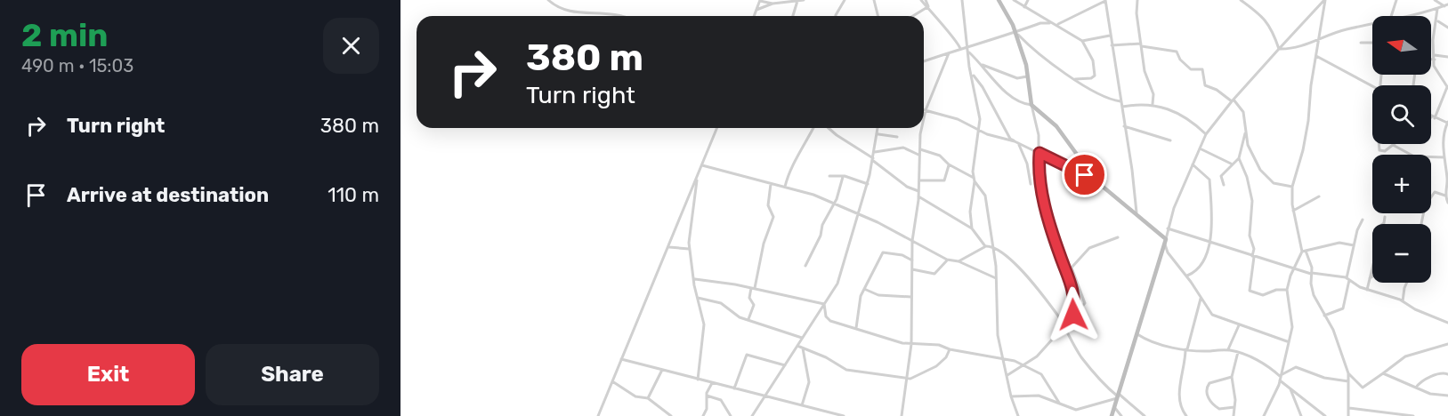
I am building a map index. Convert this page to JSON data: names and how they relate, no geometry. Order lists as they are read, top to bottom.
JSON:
{
  "north": "left",
  "page": {
    "heading": ["2 min", "490 m · 15:03"],
    "map_buttons": ["+", "−"],
    "turn": ["380 m", "Turn right"],
    "list": [
      {
        "name": "Turn right",
        "value": "380 m"
      },
      {
        "name": "Arrive at destination",
        "value": "110 m"
      }
    ],
    "buttons": ["Exit", "Share"]
  }
}
